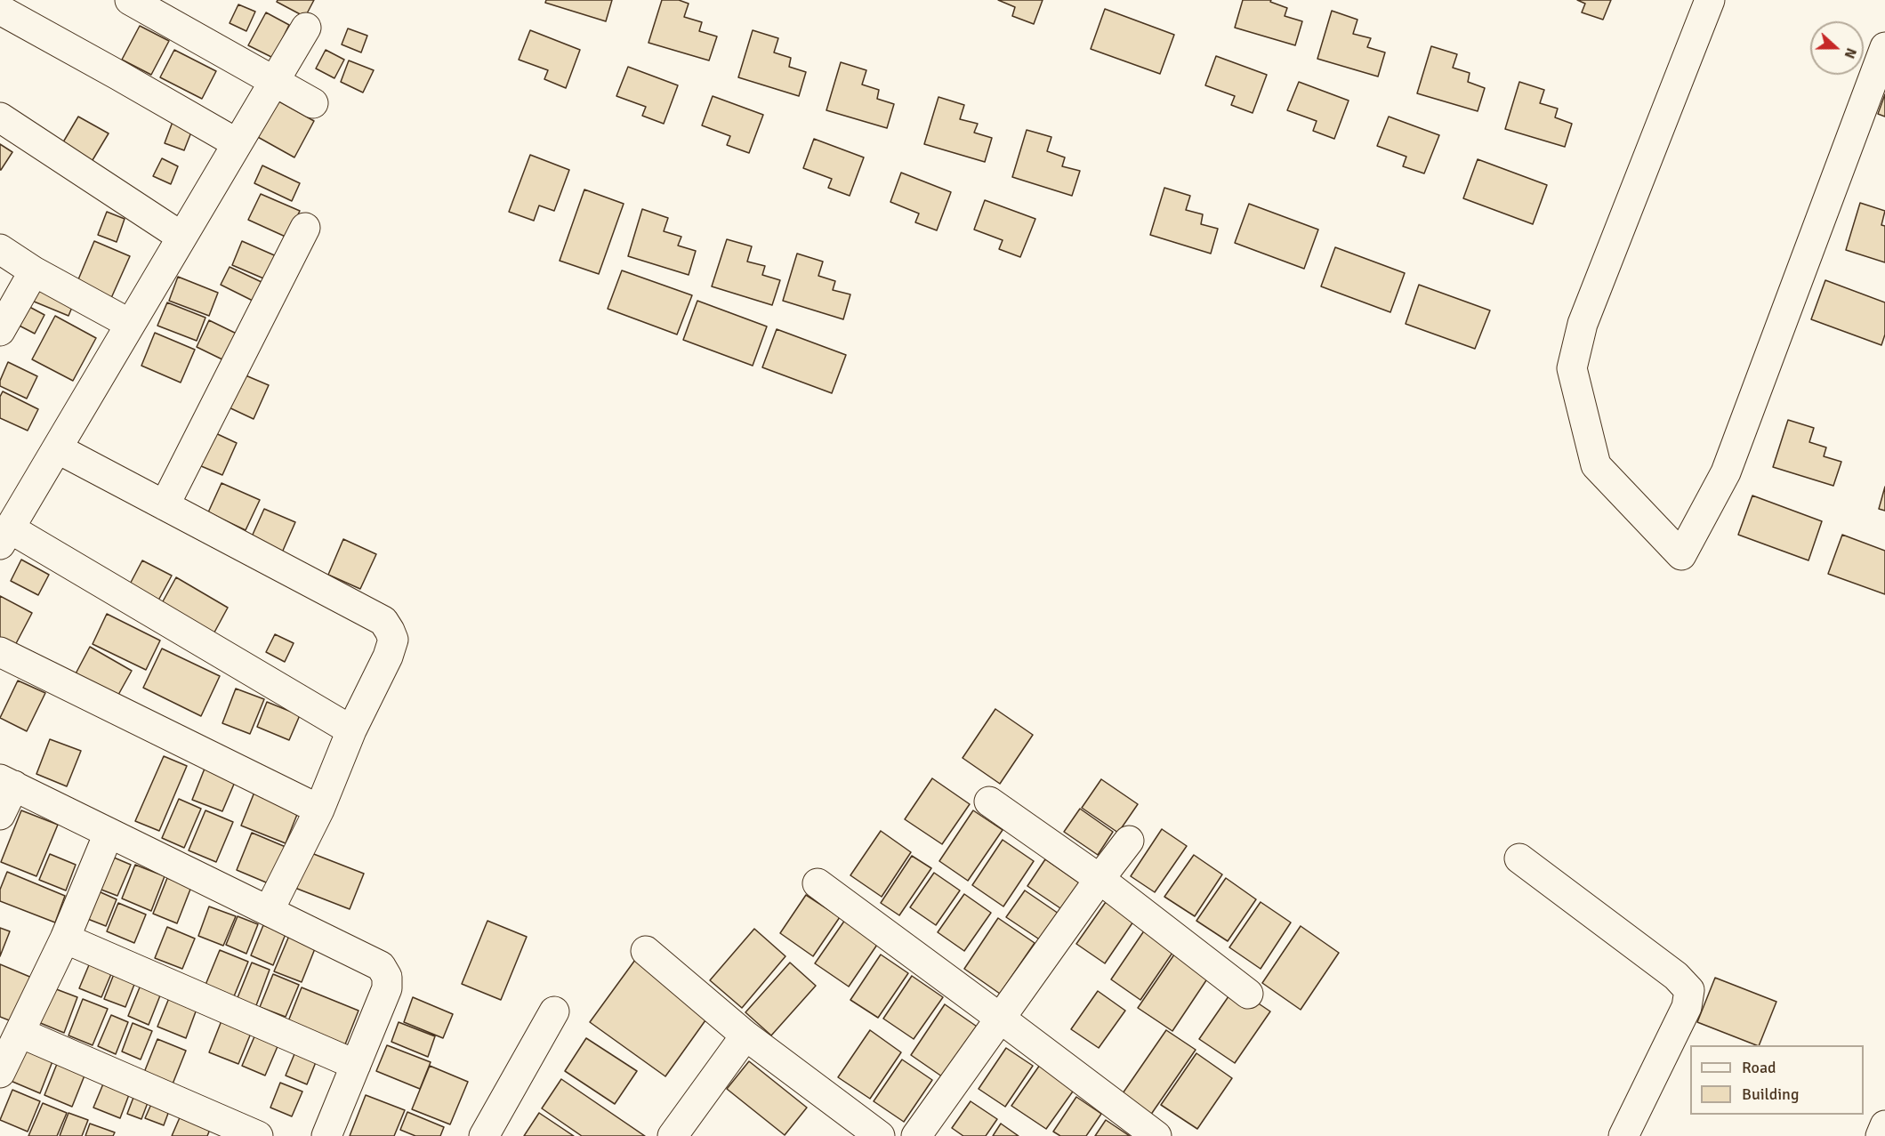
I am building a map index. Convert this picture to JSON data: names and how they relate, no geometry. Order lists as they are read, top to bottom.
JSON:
{
  "legend": ["Road", "Building"],
  "north": "right"
}
